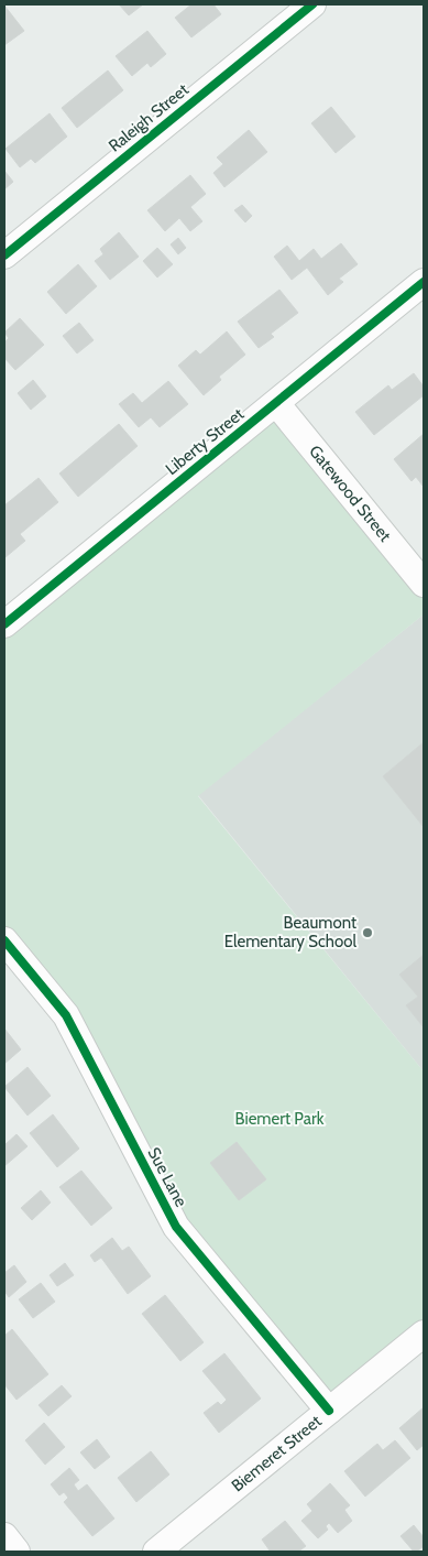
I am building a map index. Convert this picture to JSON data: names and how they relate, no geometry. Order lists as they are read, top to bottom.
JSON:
{
  "streets": {
    "street": [
      "Raleigh Street",
      "Liberty Street",
      "Gatewood Street",
      "Sue Lane",
      "Biemeret Street"
    ]
  },
  "crossings": [
    ["Liberty Street", "Gatewood Street"],
    ["Sue Lane", "Biemeret Street"]
  ],
  "parks": ["Biemert Park"],
  "places": ["Beaumont Elementary School"]
}
